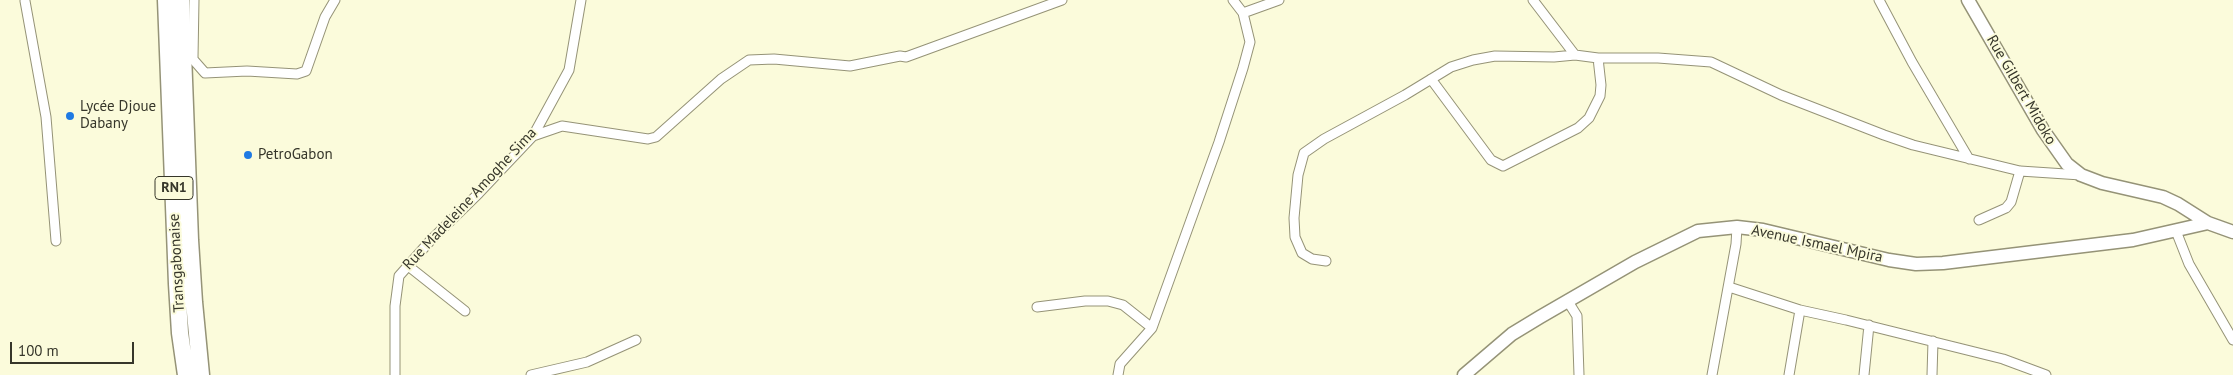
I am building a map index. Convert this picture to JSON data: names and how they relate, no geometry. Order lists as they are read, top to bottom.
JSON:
{
  "streets": {
    "highway": ["RN1", "Transgabonaise"],
    "main road": ["Rue Gilbert Midoko", "Avenue Ismael Mpira"],
    "street": ["Rue Madeleine Amoghe Sima"]
  },
  "places": ["Lycée Djoue Dabany", "PetroGabon"],
  "scale_bar": "100 m"
}
